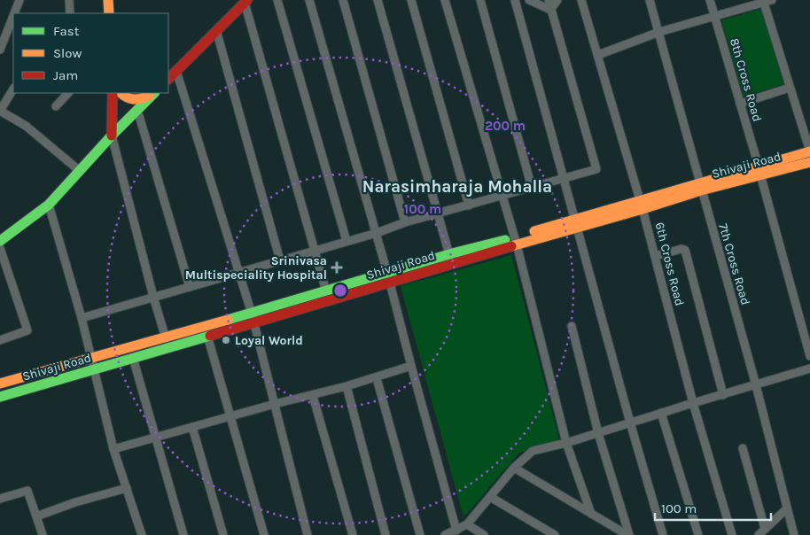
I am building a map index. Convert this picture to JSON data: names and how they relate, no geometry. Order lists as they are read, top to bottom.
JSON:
{
  "streets": {
    "street": [
      "8th Cross Road",
      "Shivaji Road",
      "6th Cross Road",
      "7th Cross Road"
    ]
  },
  "crossings": [
    ["8th Cross Road", "Shivaji Road"],
    ["Shivaji Road", "6th Cross Road"],
    ["Shivaji Road", "7th Cross Road"]
  ],
  "districts": ["Narasimharaja Mohalla"],
  "places": {
    "health": ["Srinivasa Multispeciality Hospital"],
    "other": ["Loyal World"]
  },
  "legend": ["Fast", "Slow", "Jam"],
  "scale_bar": "100 m",
  "rings": ["200 m", "100 m"]
}
